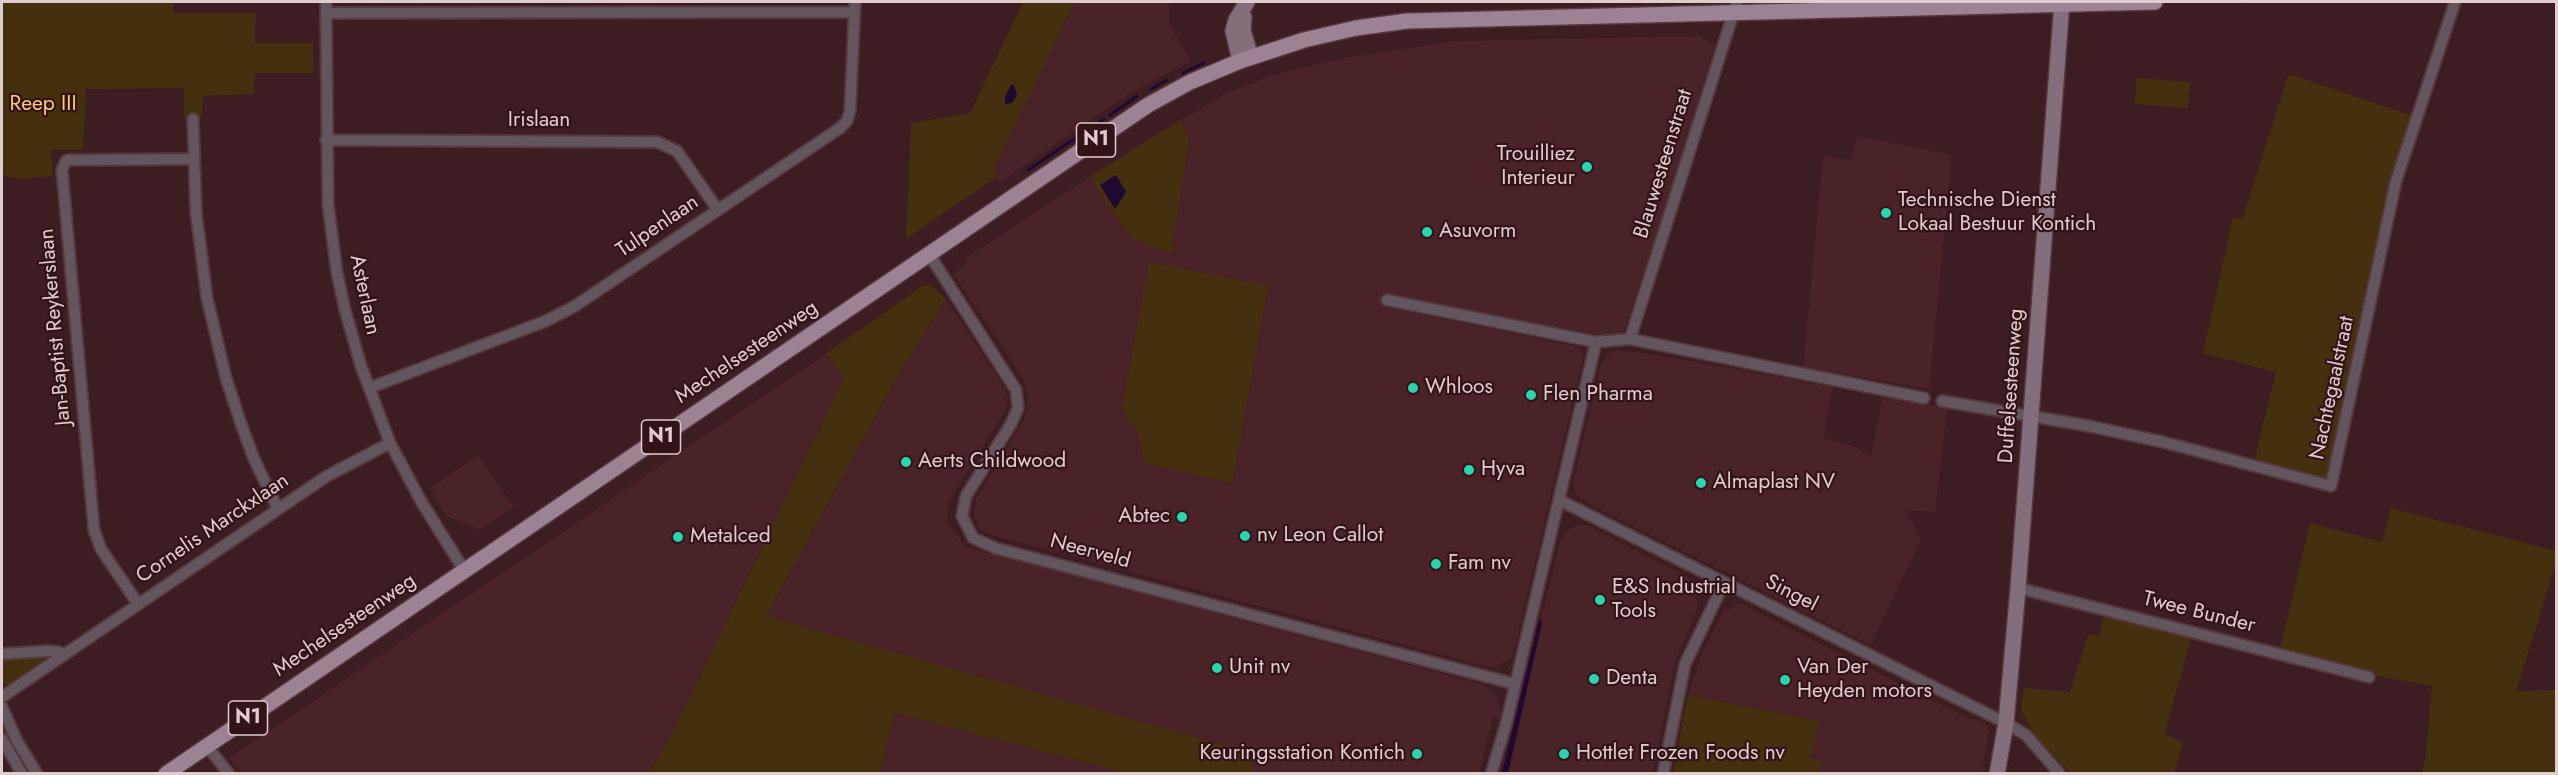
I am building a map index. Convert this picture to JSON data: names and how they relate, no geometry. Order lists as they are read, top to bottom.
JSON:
{
  "streets": {
    "main road": ["N1", "Mechelsesteenweg"],
    "street": [
      "Irislaan",
      "Blauwesteenstraat",
      "Tulpenlaan",
      "Asterlaan",
      "Jan-Baptist Reykerslaan",
      "Duffelsesteenweg",
      "Nachtegaalstraat",
      "Cornelis Marckxlaan",
      "Neerveld",
      "Singel",
      "Twee Bunder"
    ]
  },
  "crossings": [
    ["Irislaan", "Tulpenlaan"],
    ["Irislaan", "Asterlaan"],
    ["N1", "Blauwesteenstraat"],
    ["N1", "Mechelsesteenweg"],
    ["N1", "Duffelsesteenweg"],
    ["Tulpenlaan", "Asterlaan"],
    ["Asterlaan", "Mechelsesteenweg"],
    ["Asterlaan", "Cornelis Marckxlaan"],
    ["Jan-Baptist Reykerslaan", "Cornelis Marckxlaan"],
    ["Mechelsesteenweg", "Neerveld"],
    ["Duffelsesteenweg", "Nachtegaalstraat"],
    ["Duffelsesteenweg", "Singel"],
    ["Duffelsesteenweg", "Twee Bunder"]
  ],
  "parks": ["Reep III"],
  "places": [
    "Trouilliez Interieur",
    "Technische Dienst Lokaal Bestuur Kontich",
    "Asuvorm",
    "Whloos",
    "Flen Pharma",
    "Aerts Childwood",
    "Hyva",
    "Almaplast NV",
    "Abtec",
    "nv Leon Callot",
    "Metalced",
    "Fam nv",
    "E&S Industrial Tools",
    "Unit nv",
    "Denta",
    "Van Der Heyden motors",
    "Keuringsstation Kontich",
    "Hottlet Frozen Foods nv"
  ]
}
